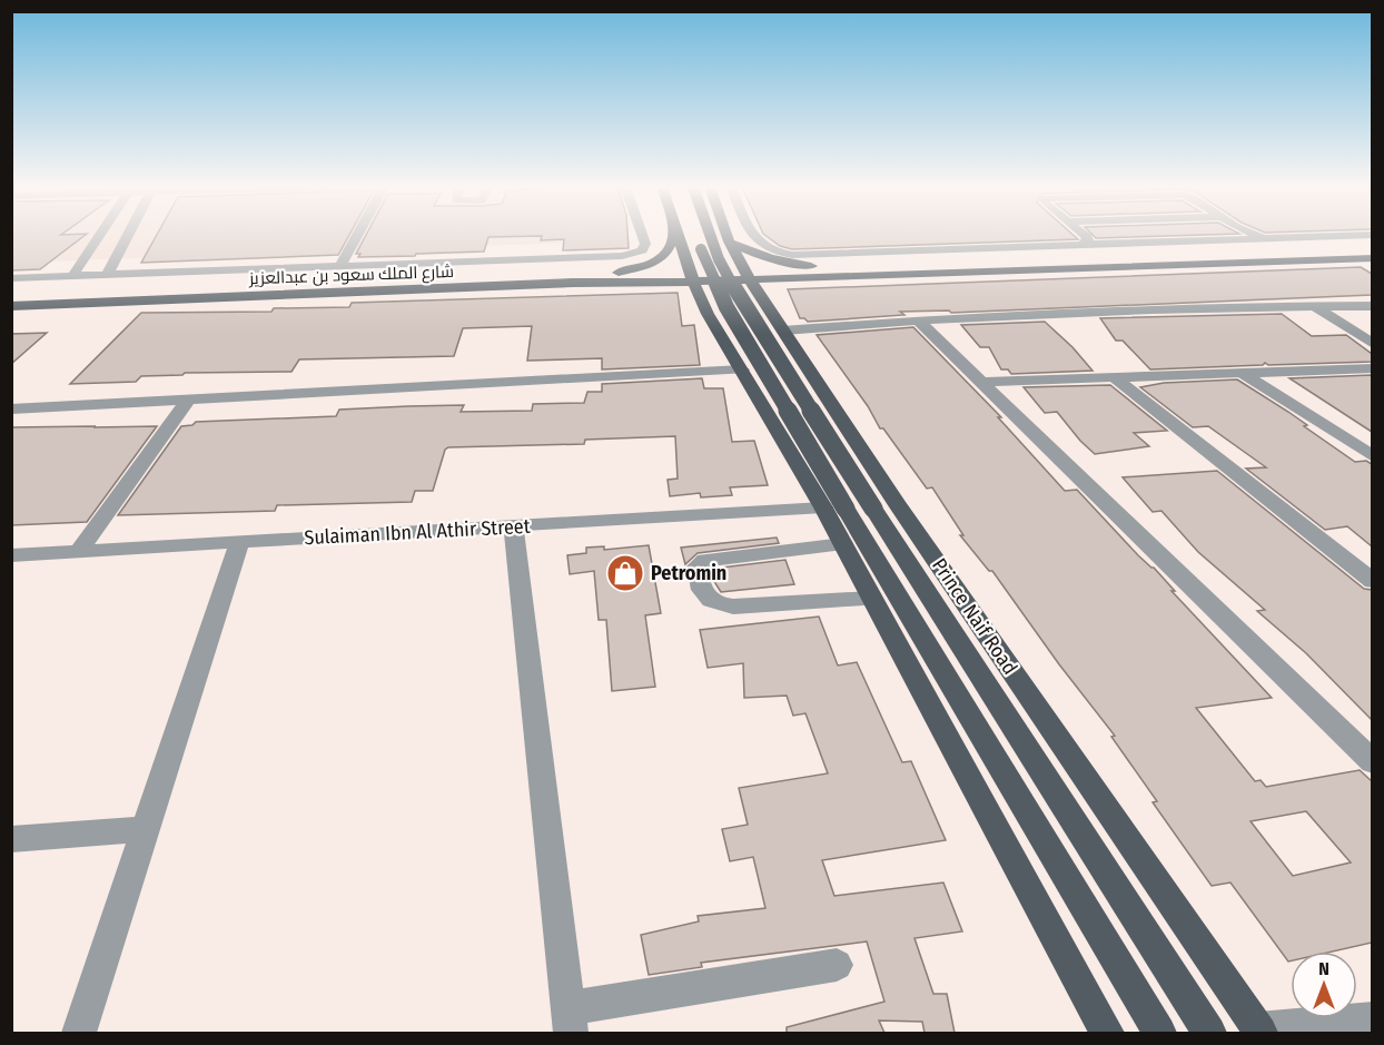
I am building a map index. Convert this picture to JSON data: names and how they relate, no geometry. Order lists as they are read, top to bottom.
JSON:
{
  "streets": {
    "main road": ["شارع الملك سعود بن عبدالعزيز", "Prince Naif Road"],
    "street": ["Sulaiman Ibn Al Athir Street"]
  },
  "crossings": [
    ["شارع الملك سعود بن عبدالعزيز", "Prince Naif Road"]
  ],
  "places": {
    "shop": ["Petromin"]
  },
  "north": "top"
}
